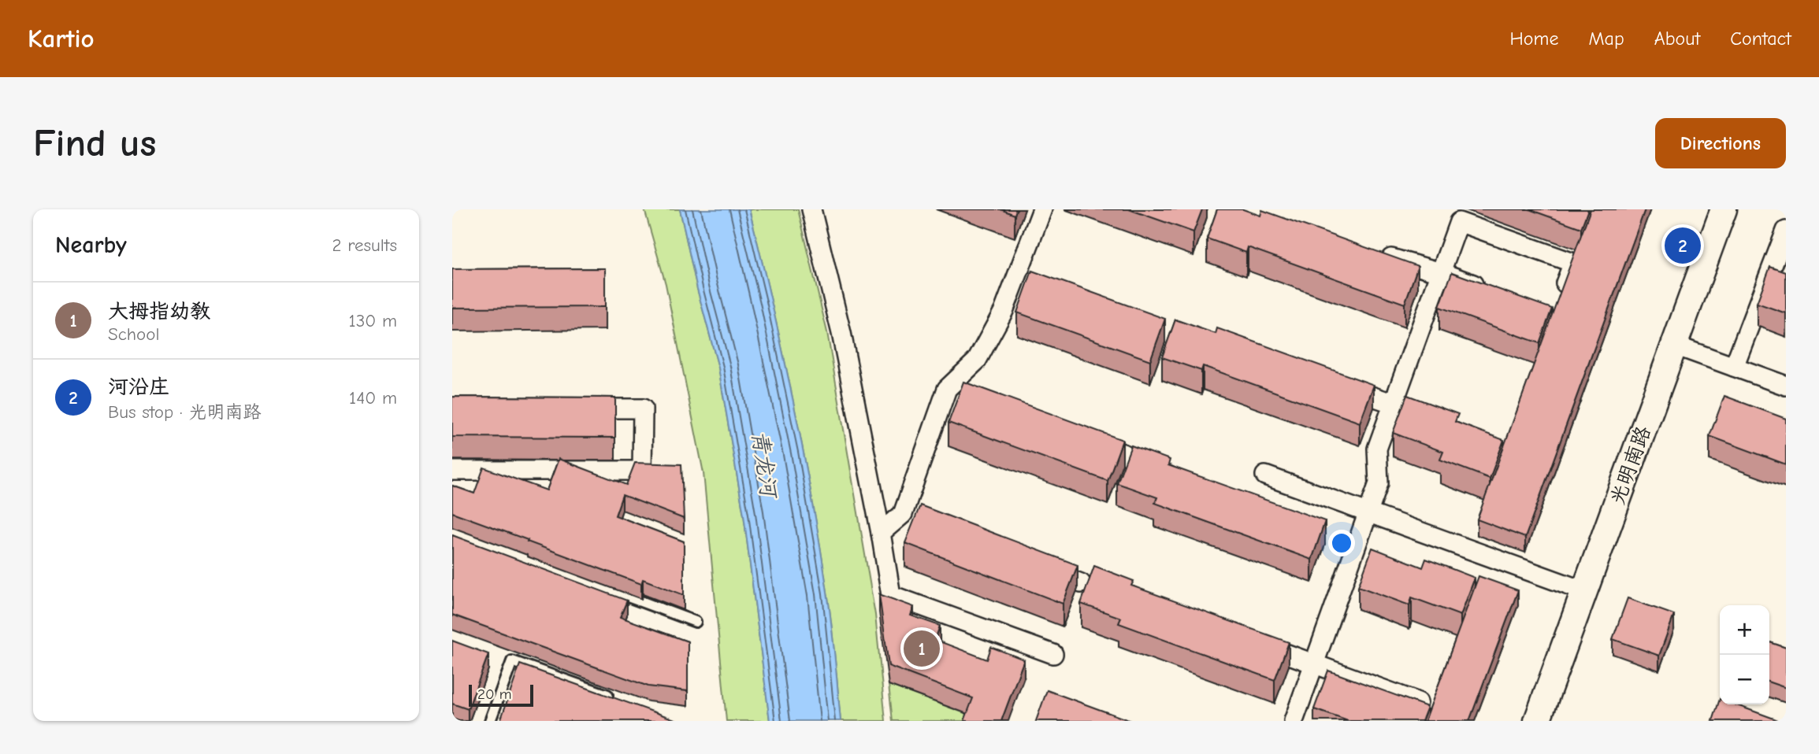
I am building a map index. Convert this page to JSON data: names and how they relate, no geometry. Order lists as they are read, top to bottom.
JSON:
{
  "streets": {
    "main road": ["光明南路"]
  },
  "water": ["青龙河"],
  "scale_bar": "20 m",
  "page": {
    "header": "Kartio",
    "nav": [
      "Home",
      "Map",
      "About",
      "Contact"
    ],
    "buttons": "Directions",
    "title": "Find us",
    "heading": ["Nearby", "2 results"],
    "pins": ["2", "1"],
    "list": [
      {
        "mark": "1",
        "name": "大拇指幼教",
        "note": "School",
        "value": "130 m"
      },
      {
        "mark": "2",
        "name": "河沿庄",
        "note": "Bus stop · 光明南路",
        "value": "140 m"
      }
    ],
    "map_buttons": ["+", "−"],
    "scale": "20 m"
  }
}
